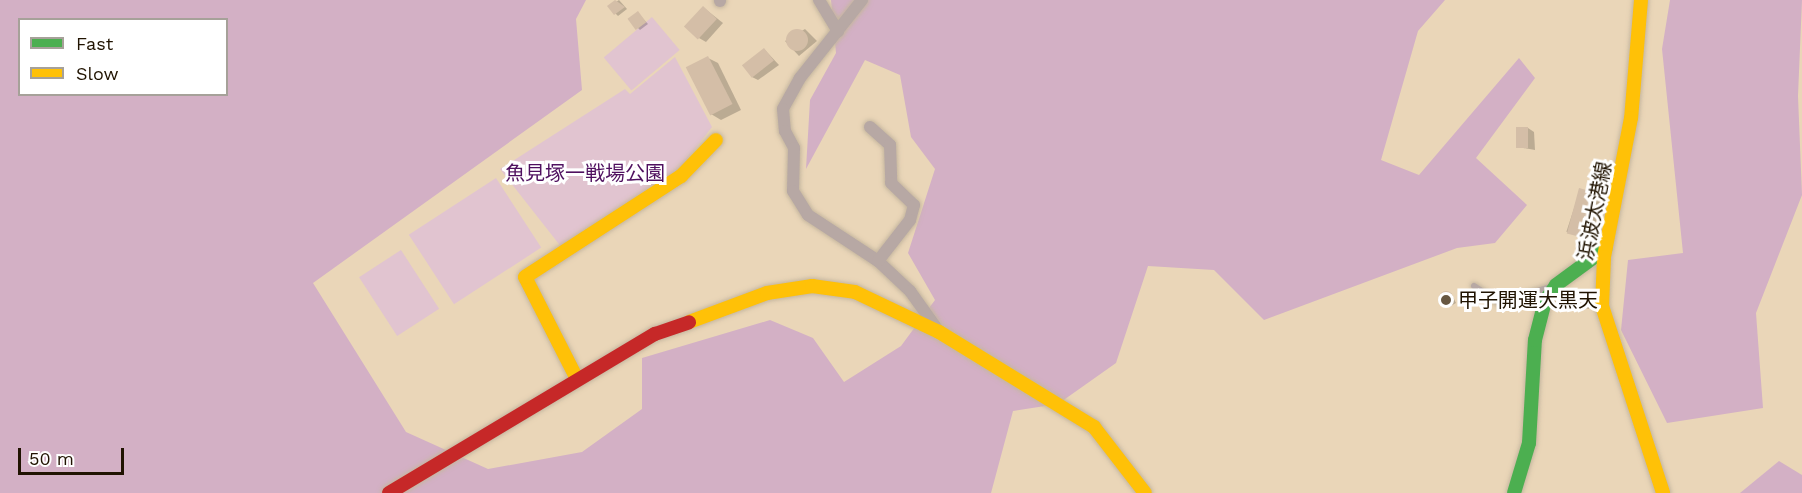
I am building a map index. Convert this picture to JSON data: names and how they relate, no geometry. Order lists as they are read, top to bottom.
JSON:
{
  "streets": {
    "street": ["浜波太港線"]
  },
  "parks": ["魚見塚一戦場公園"],
  "places": ["甲子開運大黒天"],
  "legend": ["Fast", "Slow"],
  "scale_bar": "50 m"
}
